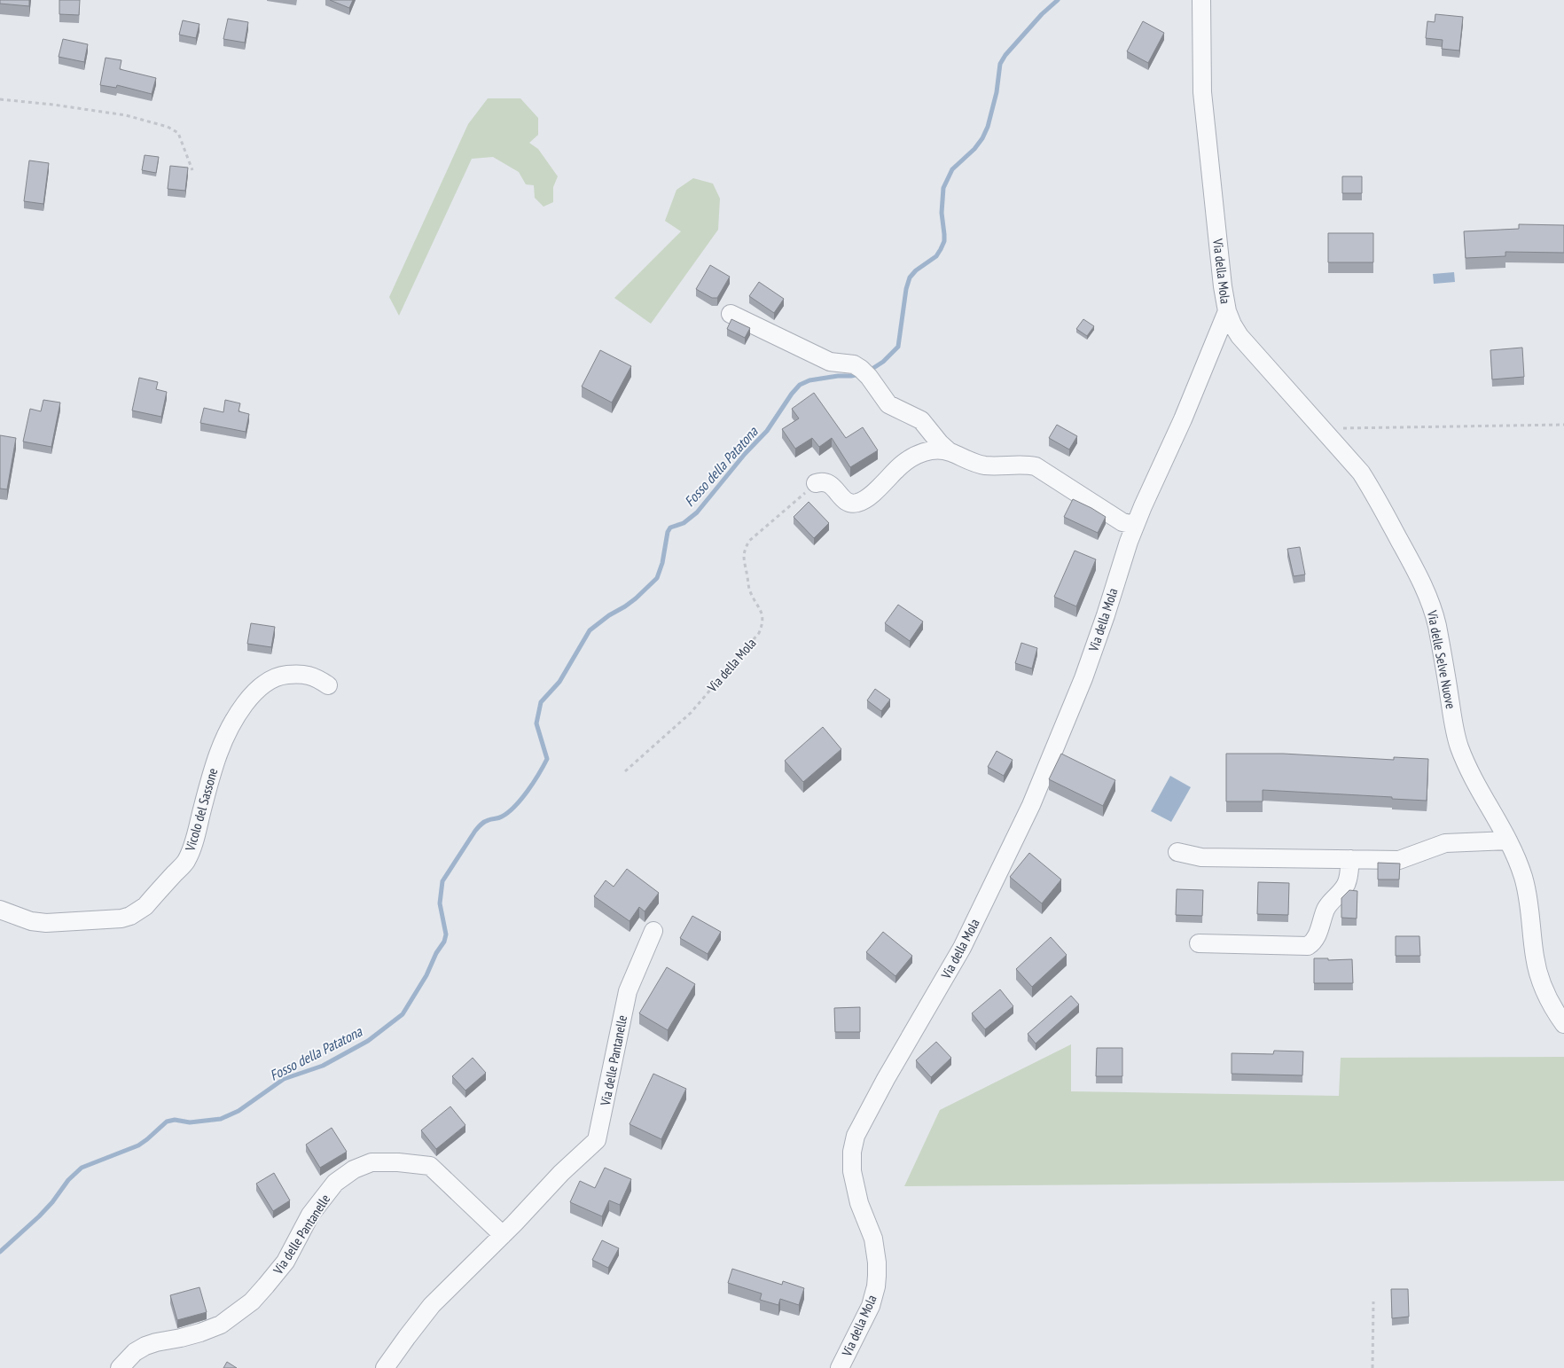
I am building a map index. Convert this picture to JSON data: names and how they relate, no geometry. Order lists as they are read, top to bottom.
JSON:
{
  "streets": {
    "street": [
      "Via della Mola",
      "Via delle Selve Nuove",
      "Vicolo del Sassone",
      "Via delle Pantanelle"
    ]
  },
  "crossings": [
    ["Via della Mola", "Via delle Selve Nuove"]
  ],
  "water": ["Fosso della Patatona"]
}
